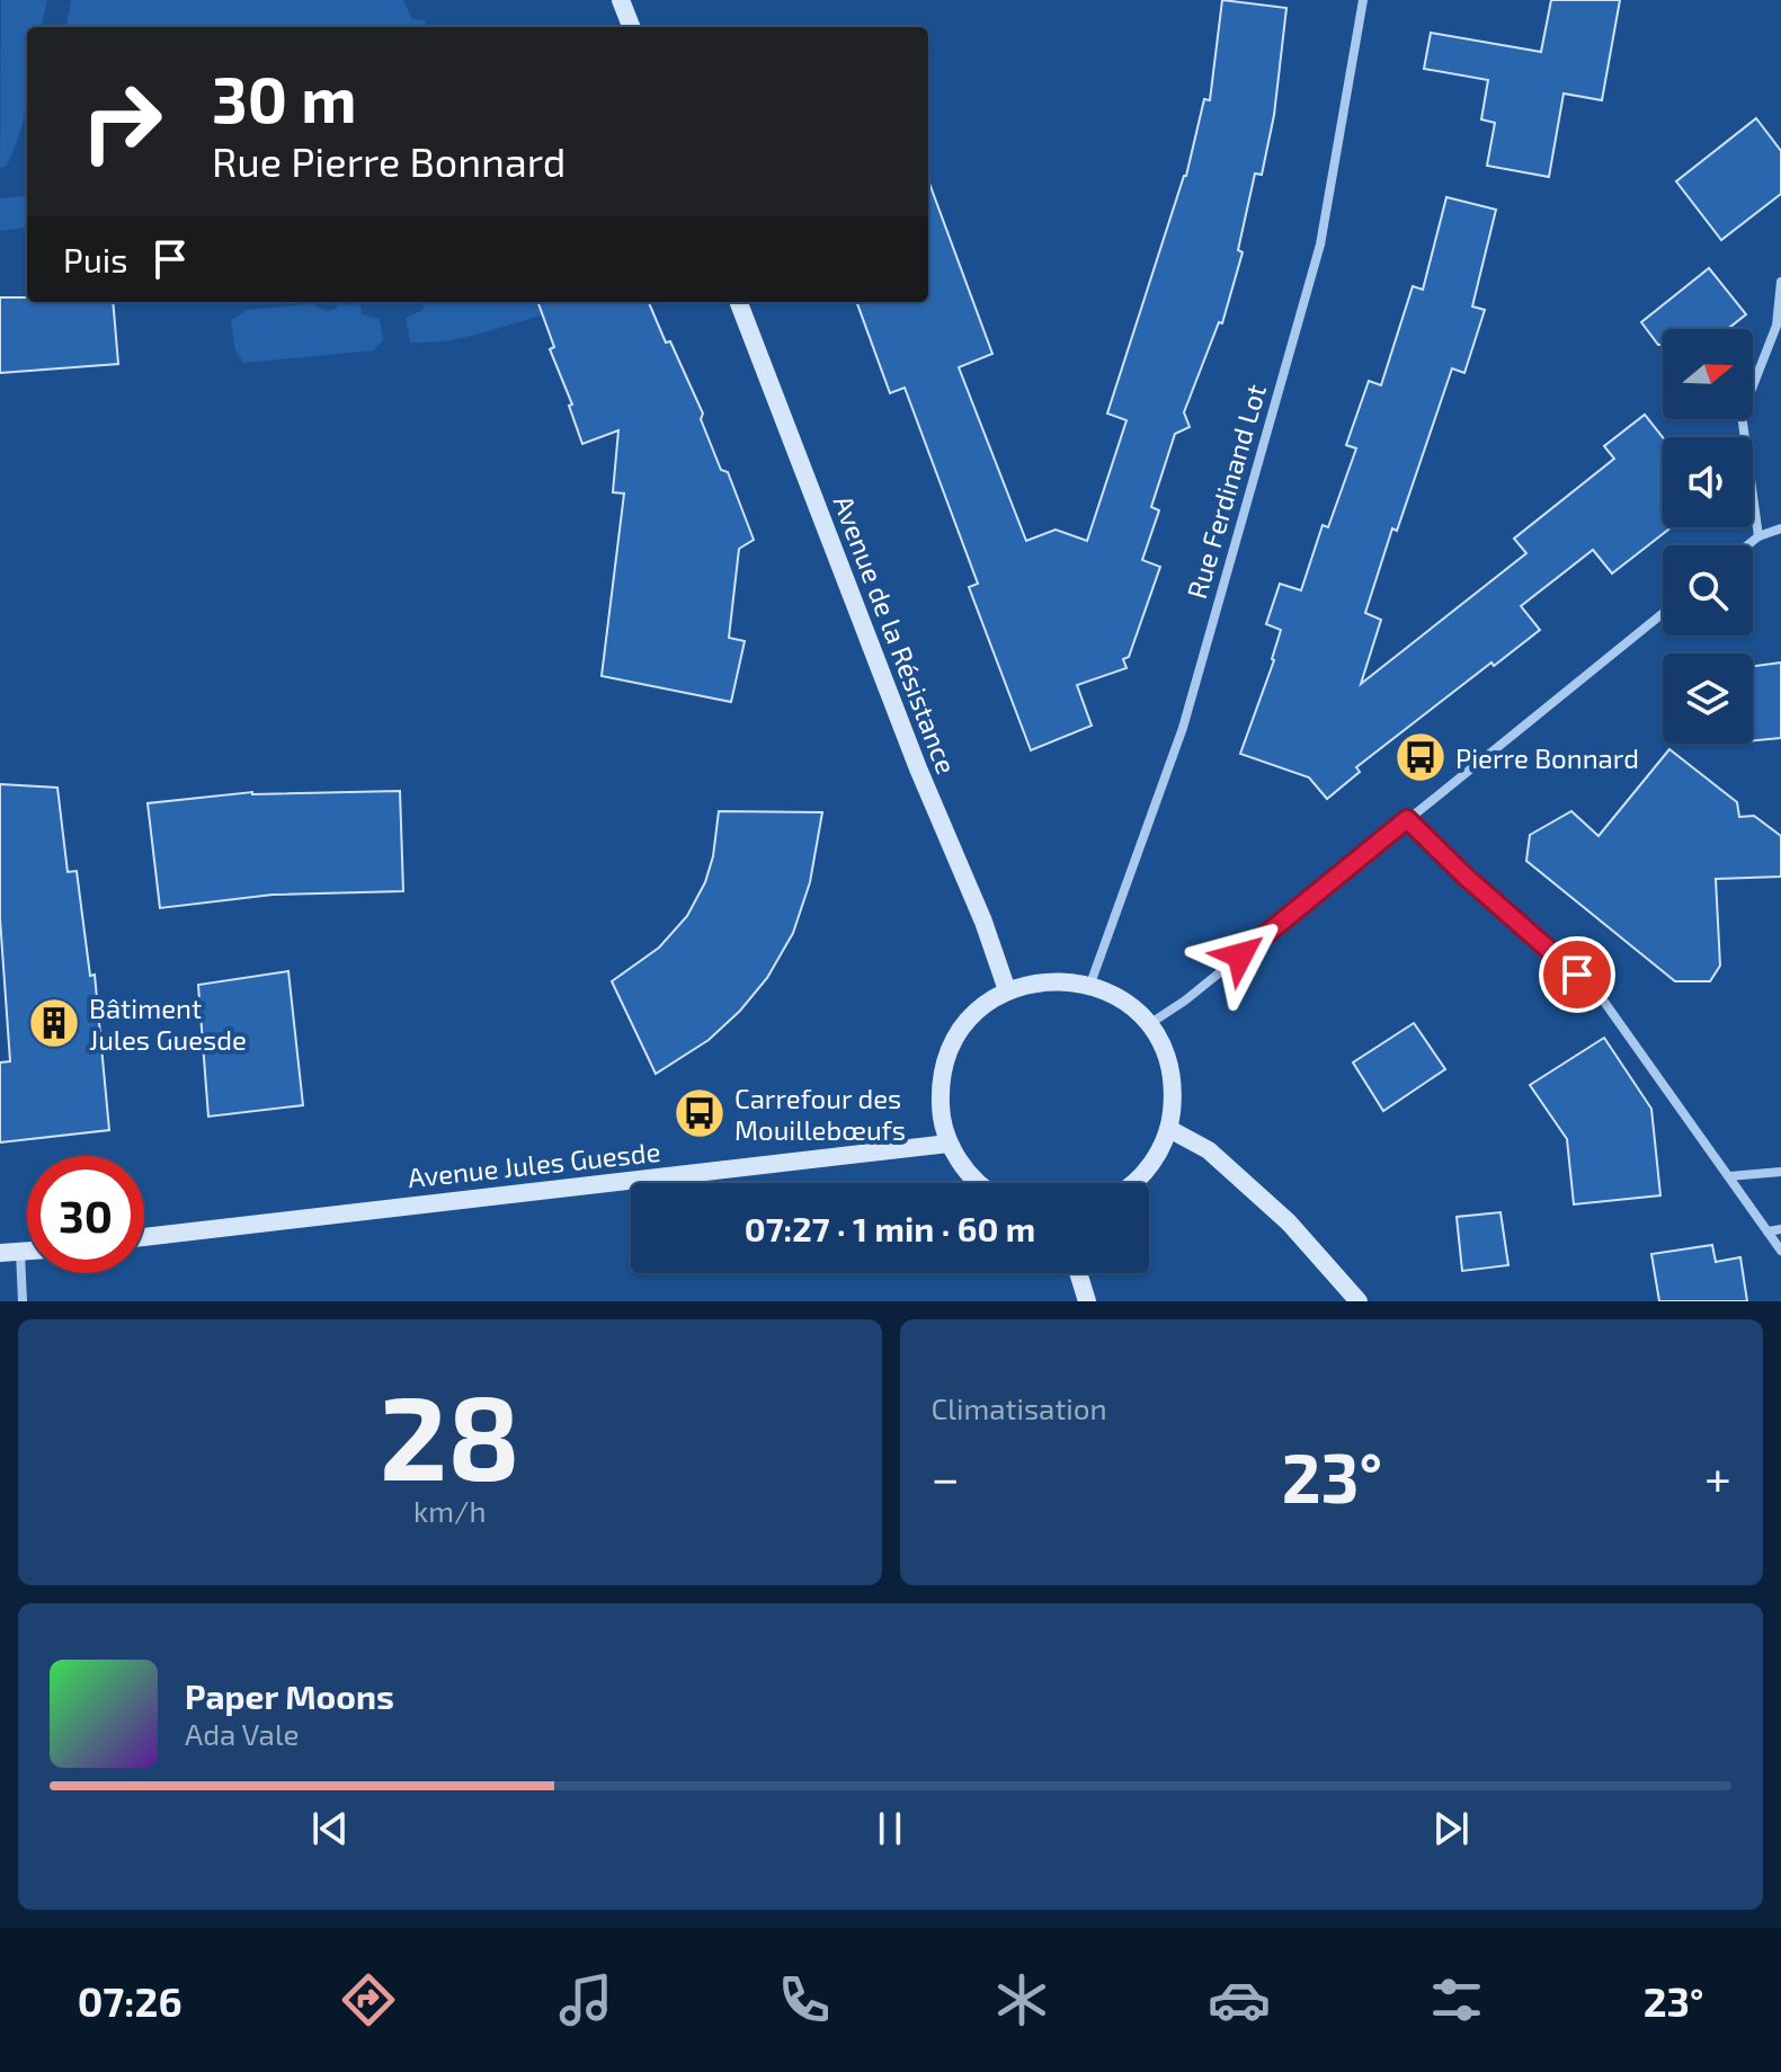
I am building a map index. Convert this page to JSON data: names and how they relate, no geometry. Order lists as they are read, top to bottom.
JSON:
{
  "streets": {
    "main road": ["Avenue de la Résistance", "Avenue Jules Guesde"],
    "street": ["Rue Ferdinand Lot"]
  },
  "places": {
    "bus stop": ["Pierre Bonnard", "Carrefour des Mouillebœufs"],
    "building": ["Bâtiment Jules Guesde"]
  },
  "north": "right",
  "page": {
    "turn": ["30 m", "Rue Pierre Bonnard"],
    "then": "Puis",
    "limit": "30",
    "trip": "07:27 · 1 min · 60 m",
    "tile": [
      ["28", "km/h"],
      "Climatisation"
    ],
    "heat": ["−", "23°", "+"],
    "song": ["Paper Moons", "Ada Vale"],
    "tabs": ["07:26", "23°"]
  }
}
